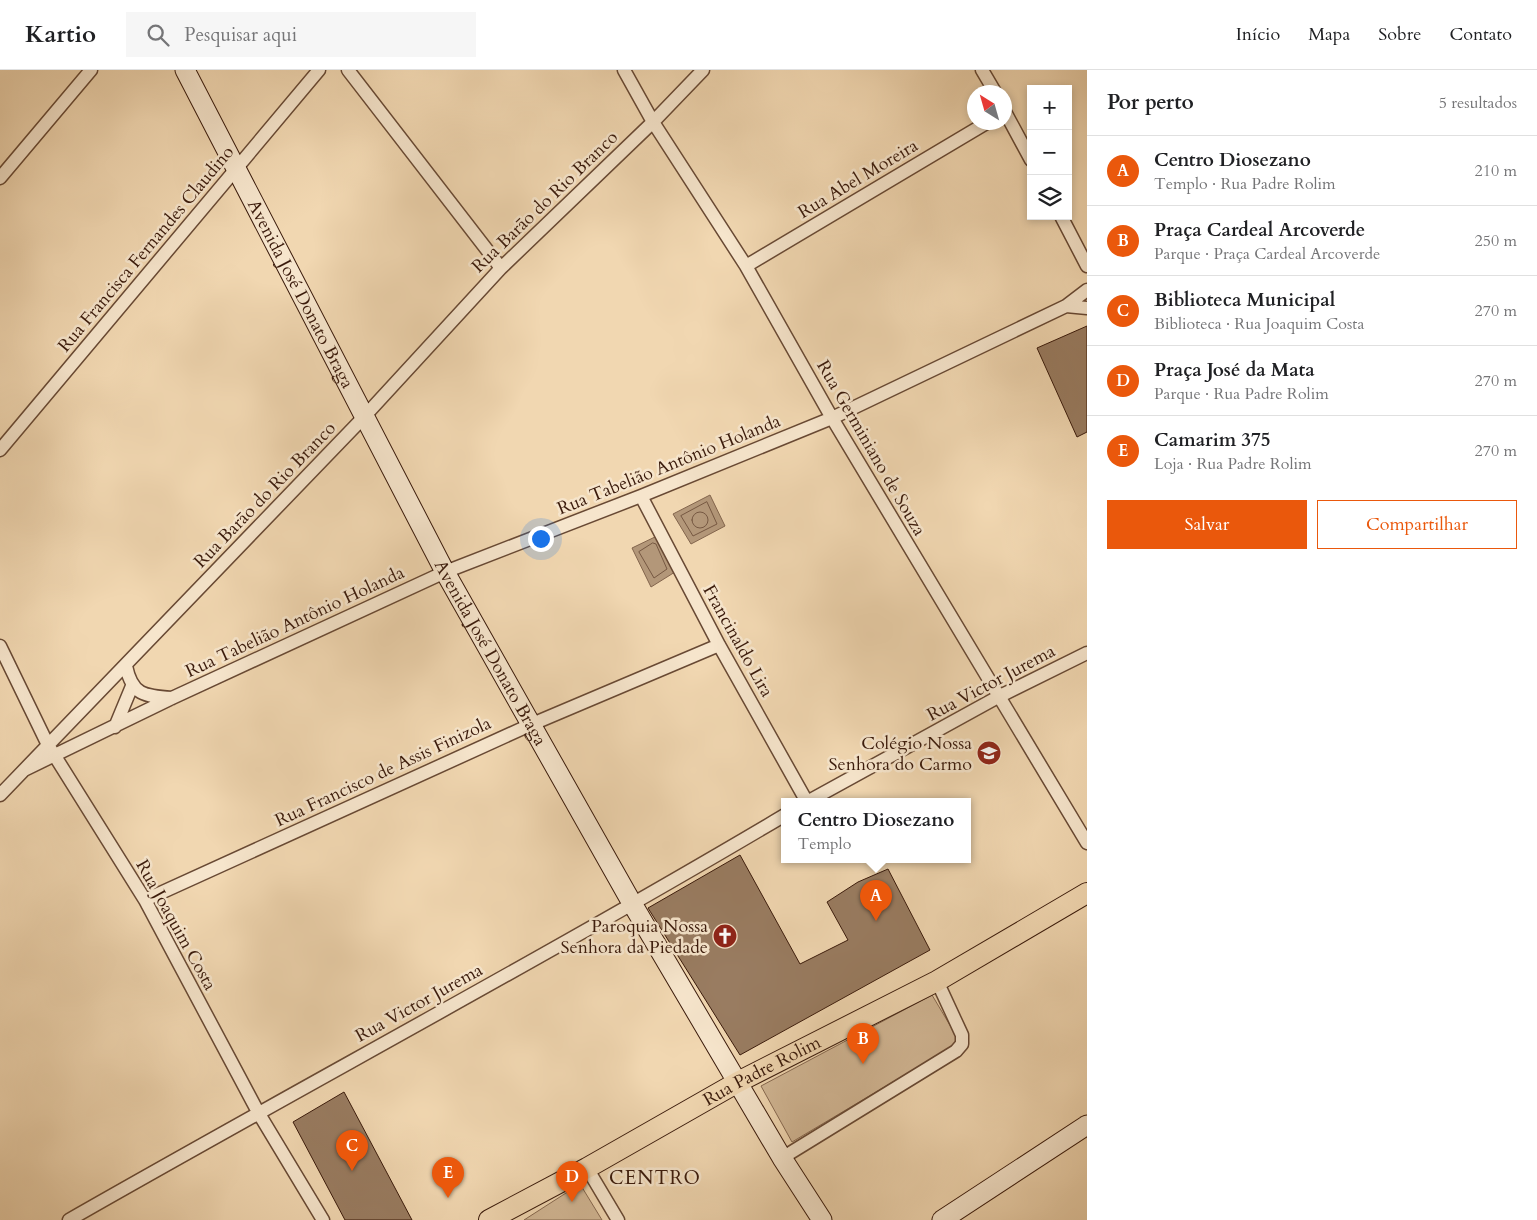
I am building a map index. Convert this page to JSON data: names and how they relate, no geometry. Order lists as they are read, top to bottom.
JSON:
{
  "streets": {
    "main road": ["Avenida José Donato Braga", "Rua Padre Rolim"],
    "street": [
      "Rua Abel Moreira",
      "Rua Barāo do Rio Branco",
      "Rua Francisca Fernandes Claudino",
      "Rua Germiniano de Souza",
      "Rua Tabelião Antônio Holanda",
      "Francinaldo Lira",
      "Rua Victor Jurema",
      "Rua Francisco de Assis Finizola",
      "Rua Joaquim Costa"
    ]
  },
  "crossings": [
    ["Rua Abel Moreira", "Rua Germiniano de Souza"],
    ["Rua Barāo do Rio Branco", "Avenida José Donato Braga"],
    ["Rua Barāo do Rio Branco", "Rua Germiniano de Souza"],
    ["Rua Barāo do Rio Branco", "Rua Tabelião Antônio Holanda"],
    ["Rua Barāo do Rio Branco", "Rua Joaquim Costa"],
    ["Rua Francisca Fernandes Claudino", "Avenida José Donato Braga"],
    ["Avenida José Donato Braga", "Rua Tabelião Antônio Holanda"],
    ["Avenida José Donato Braga", "Rua Victor Jurema"],
    ["Avenida José Donato Braga", "Rua Francisco de Assis Finizola"],
    ["Avenida José Donato Braga", "Rua Padre Rolim"],
    ["Rua Germiniano de Souza", "Rua Tabelião Antônio Holanda"],
    ["Rua Germiniano de Souza", "Rua Victor Jurema"],
    ["Rua Tabelião Antônio Holanda", "Francinaldo Lira"],
    ["Rua Tabelião Antônio Holanda", "Rua Joaquim Costa"],
    ["Francinaldo Lira", "Rua Francisco de Assis Finizola"],
    ["Rua Victor Jurema", "Rua Joaquim Costa"],
    ["Rua Francisco de Assis Finizola", "Rua Joaquim Costa"]
  ],
  "districts": ["CENTRO"],
  "places": {
    "school or university": ["Colégio Nossa Senhora do Carmo"],
    "church": ["Paroquia Nossa Senhora da Piedade"]
  },
  "north": "top left",
  "page": {
    "header": "Kartio",
    "search": "Pesquisar aqui",
    "nav": [
      "Início",
      "Mapa",
      "Sobre",
      "Contato"
    ],
    "heading": ["Por perto", "5 resultados"],
    "map_buttons": ["+", "−"],
    "list": [
      {
        "mark": "A",
        "name": "Centro Diosezano",
        "note": "Templo · Rua Padre Rolim",
        "value": "210 m"
      },
      {
        "mark": "B",
        "name": "Praça Cardeal Arcoverde",
        "note": "Parque · Praça Cardeal Arcoverde",
        "value": "250 m"
      },
      {
        "mark": "C",
        "name": "Biblioteca Municipal",
        "note": "Biblioteca · Rua Joaquim Costa",
        "value": "270 m"
      },
      {
        "mark": "D",
        "name": "Praça José da Mata",
        "note": "Parque · Rua Padre Rolim",
        "value": "270 m"
      },
      {
        "mark": "E",
        "name": "Camarim 375",
        "note": "Loja · Rua Padre Rolim",
        "value": "270 m"
      }
    ],
    "buttons": ["Salvar", "Compartilhar"],
    "popup": ["Centro Diosezano", "Templo"],
    "pins": [
      "A",
      "B",
      "C",
      "E",
      "D"
    ]
  }
}
